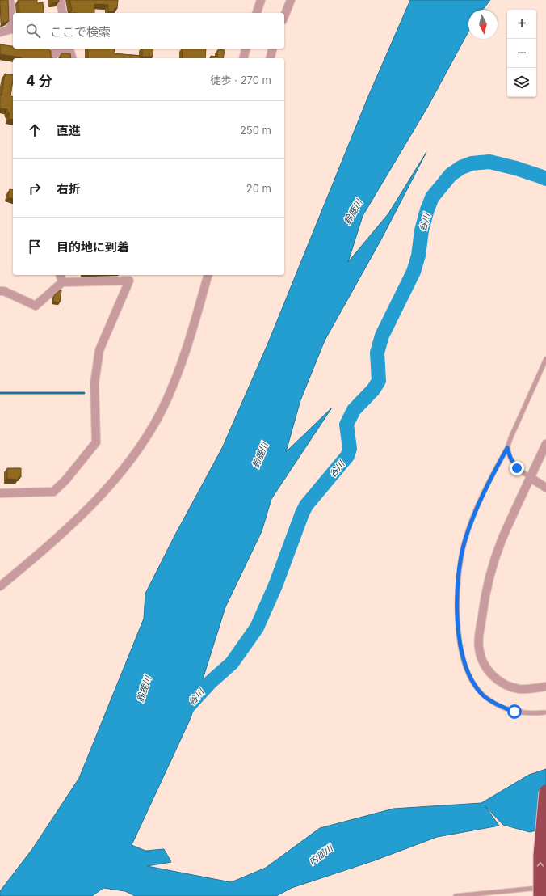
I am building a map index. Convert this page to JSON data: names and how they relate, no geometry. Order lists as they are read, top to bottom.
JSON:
{
  "water": ["鈴鹿川", "谷川", "内部川"],
  "north": "bottom",
  "page": {
    "map_buttons": ["+", "−"],
    "search": "ここで検索",
    "heading": ["4 分", "徒歩 · 270 m"],
    "list": [
      ["直進", "250 m"],
      ["右折", "20 m"],
      "目的地に到着"
    ]
  }
}
